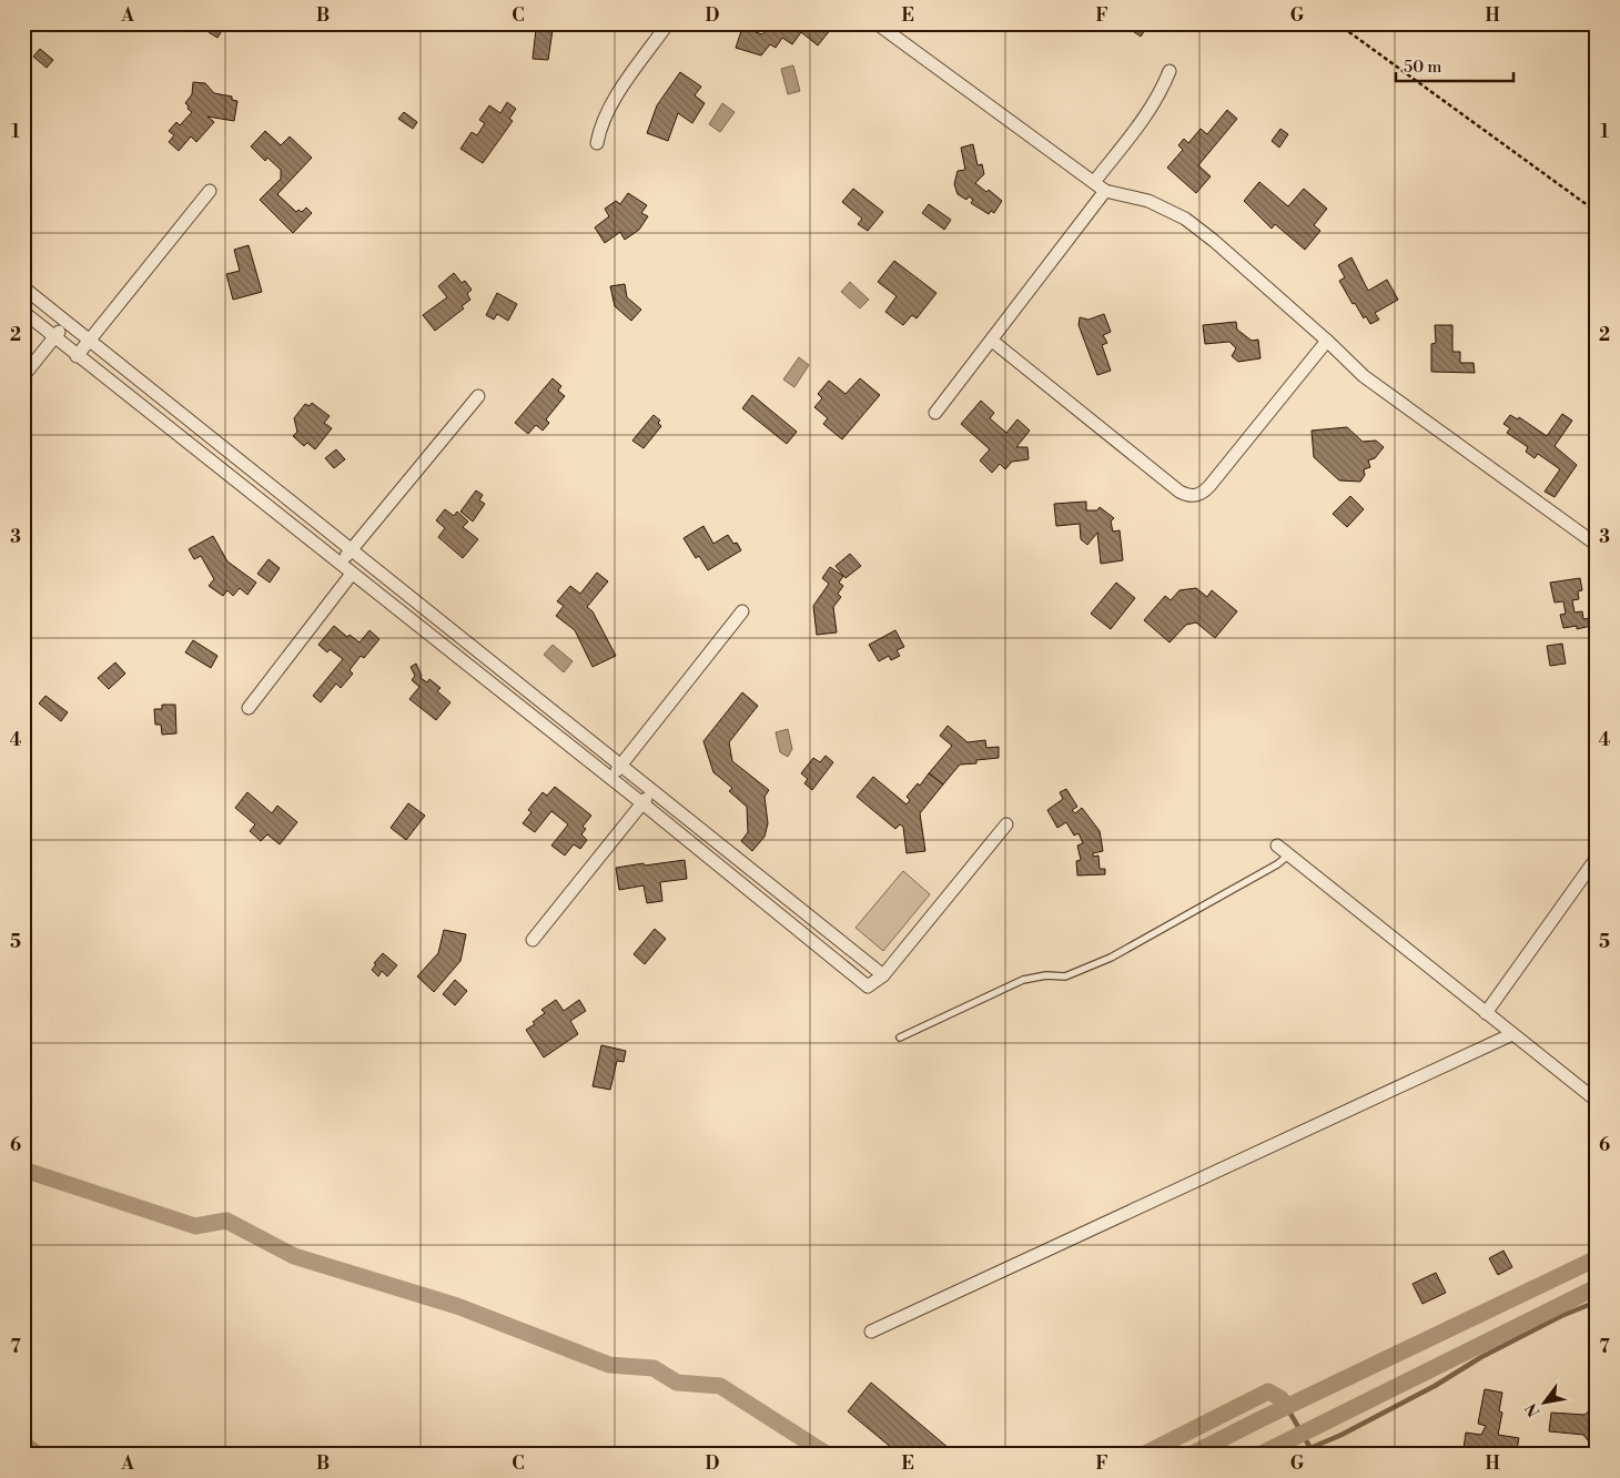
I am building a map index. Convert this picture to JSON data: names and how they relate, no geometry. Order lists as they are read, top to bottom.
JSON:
{
  "scale_bar": "50 m",
  "north": "bottom left",
  "grid": {
    "columns": [
      "A",
      "B",
      "C",
      "D",
      "E",
      "F",
      "G",
      "H"
    ],
    "rows": [
      "1",
      "2",
      "3",
      "4",
      "5",
      "6",
      "7"
    ]
  }
}
